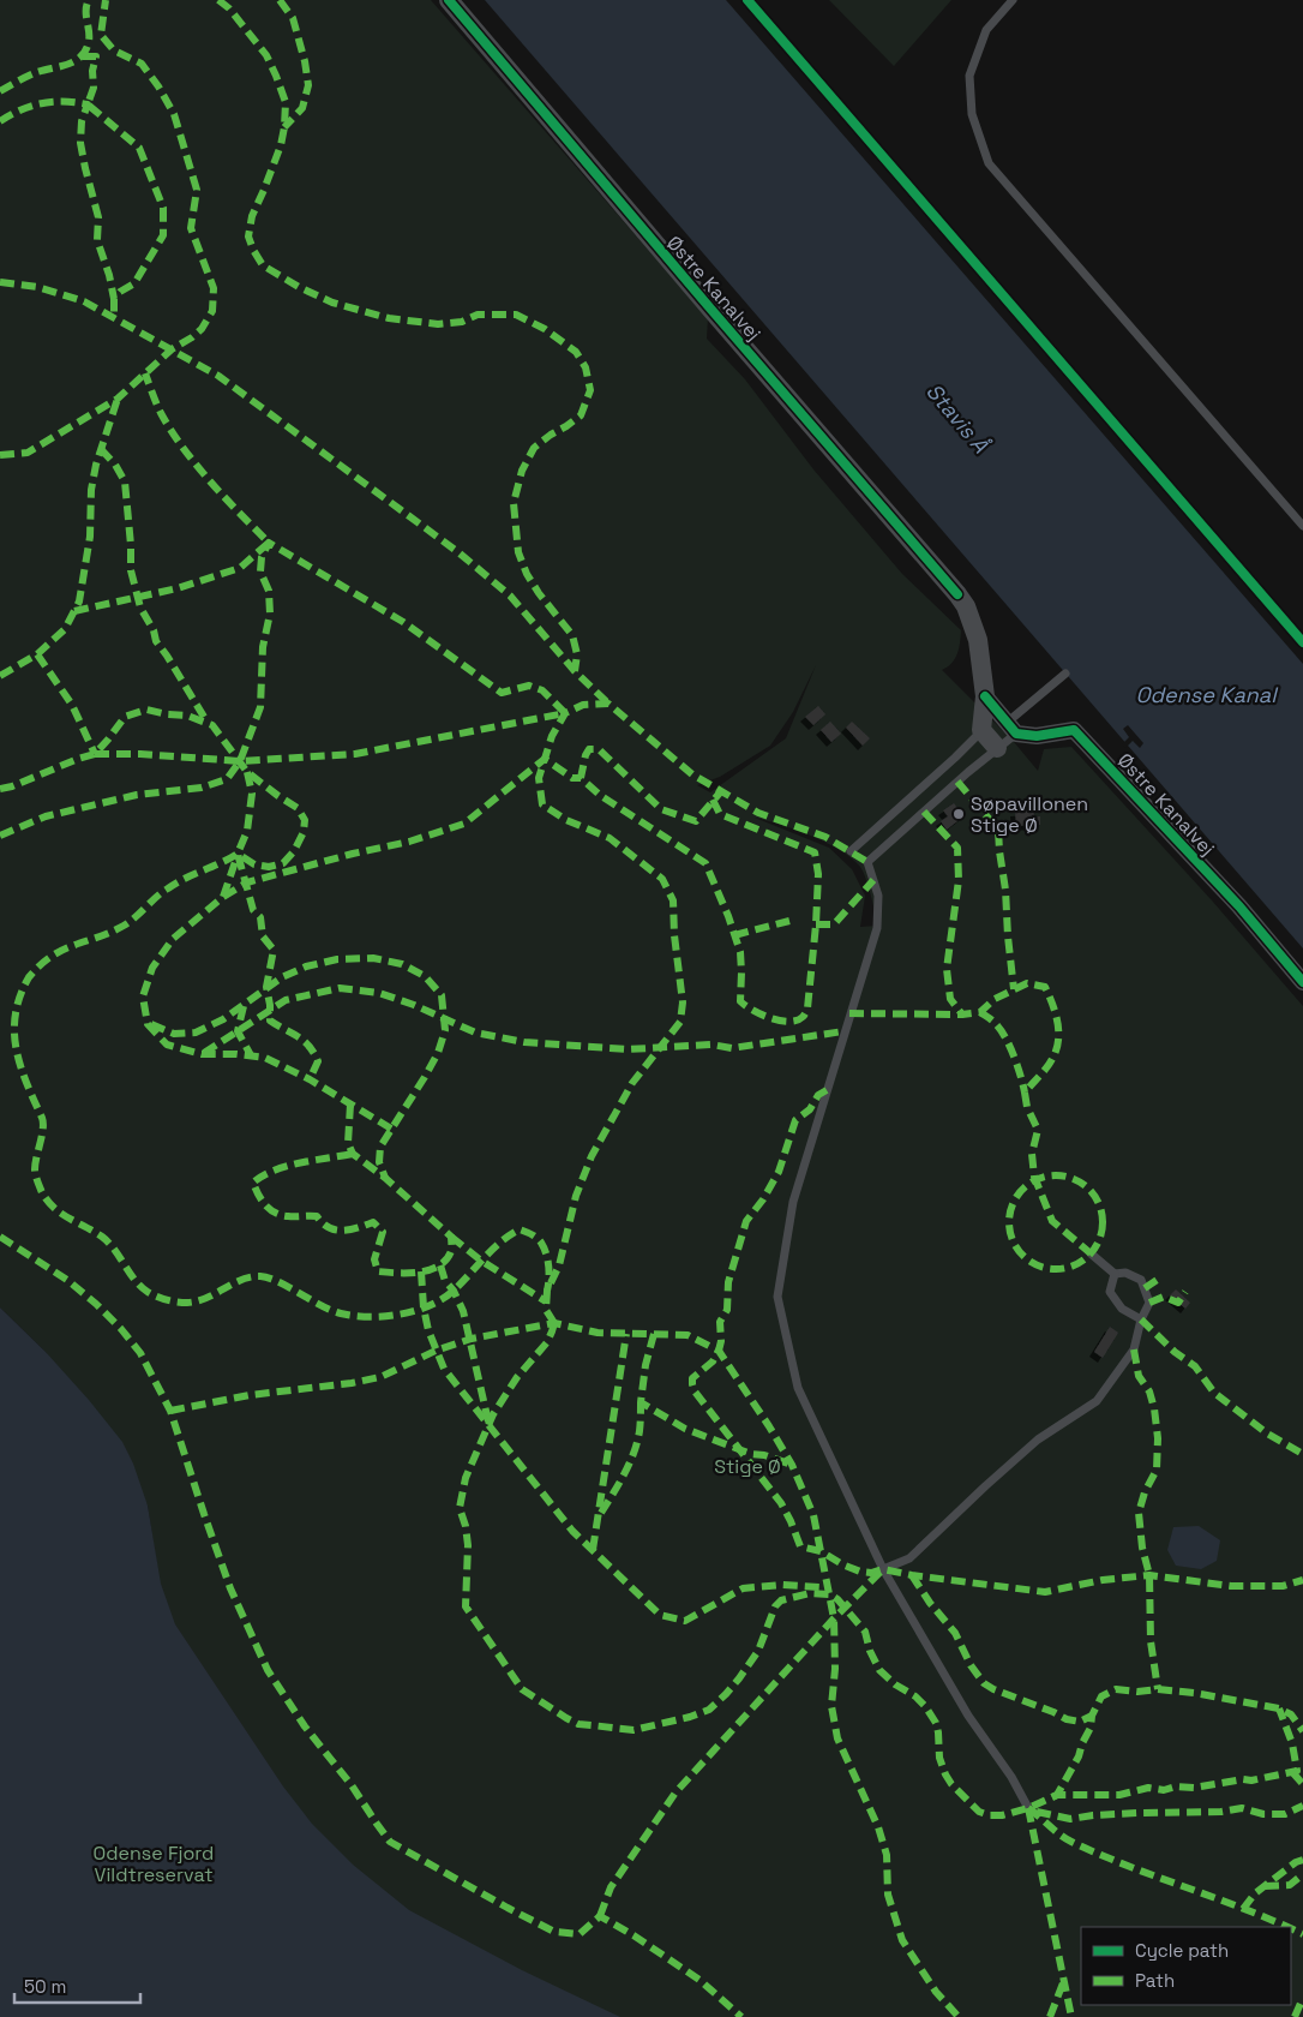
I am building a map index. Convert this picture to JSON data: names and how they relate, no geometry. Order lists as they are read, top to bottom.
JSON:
{
  "streets": {
    "street": ["Østre Kanalvej"]
  },
  "water": ["Stavis Å", "Odense Kanal"],
  "parks": ["Stige Ø", "Odense Fjord Vildtreservat"],
  "places": ["Søpavillonen Stige Ø"],
  "legend": ["Cycle path", "Path"],
  "scale_bar": "50 m"
}
